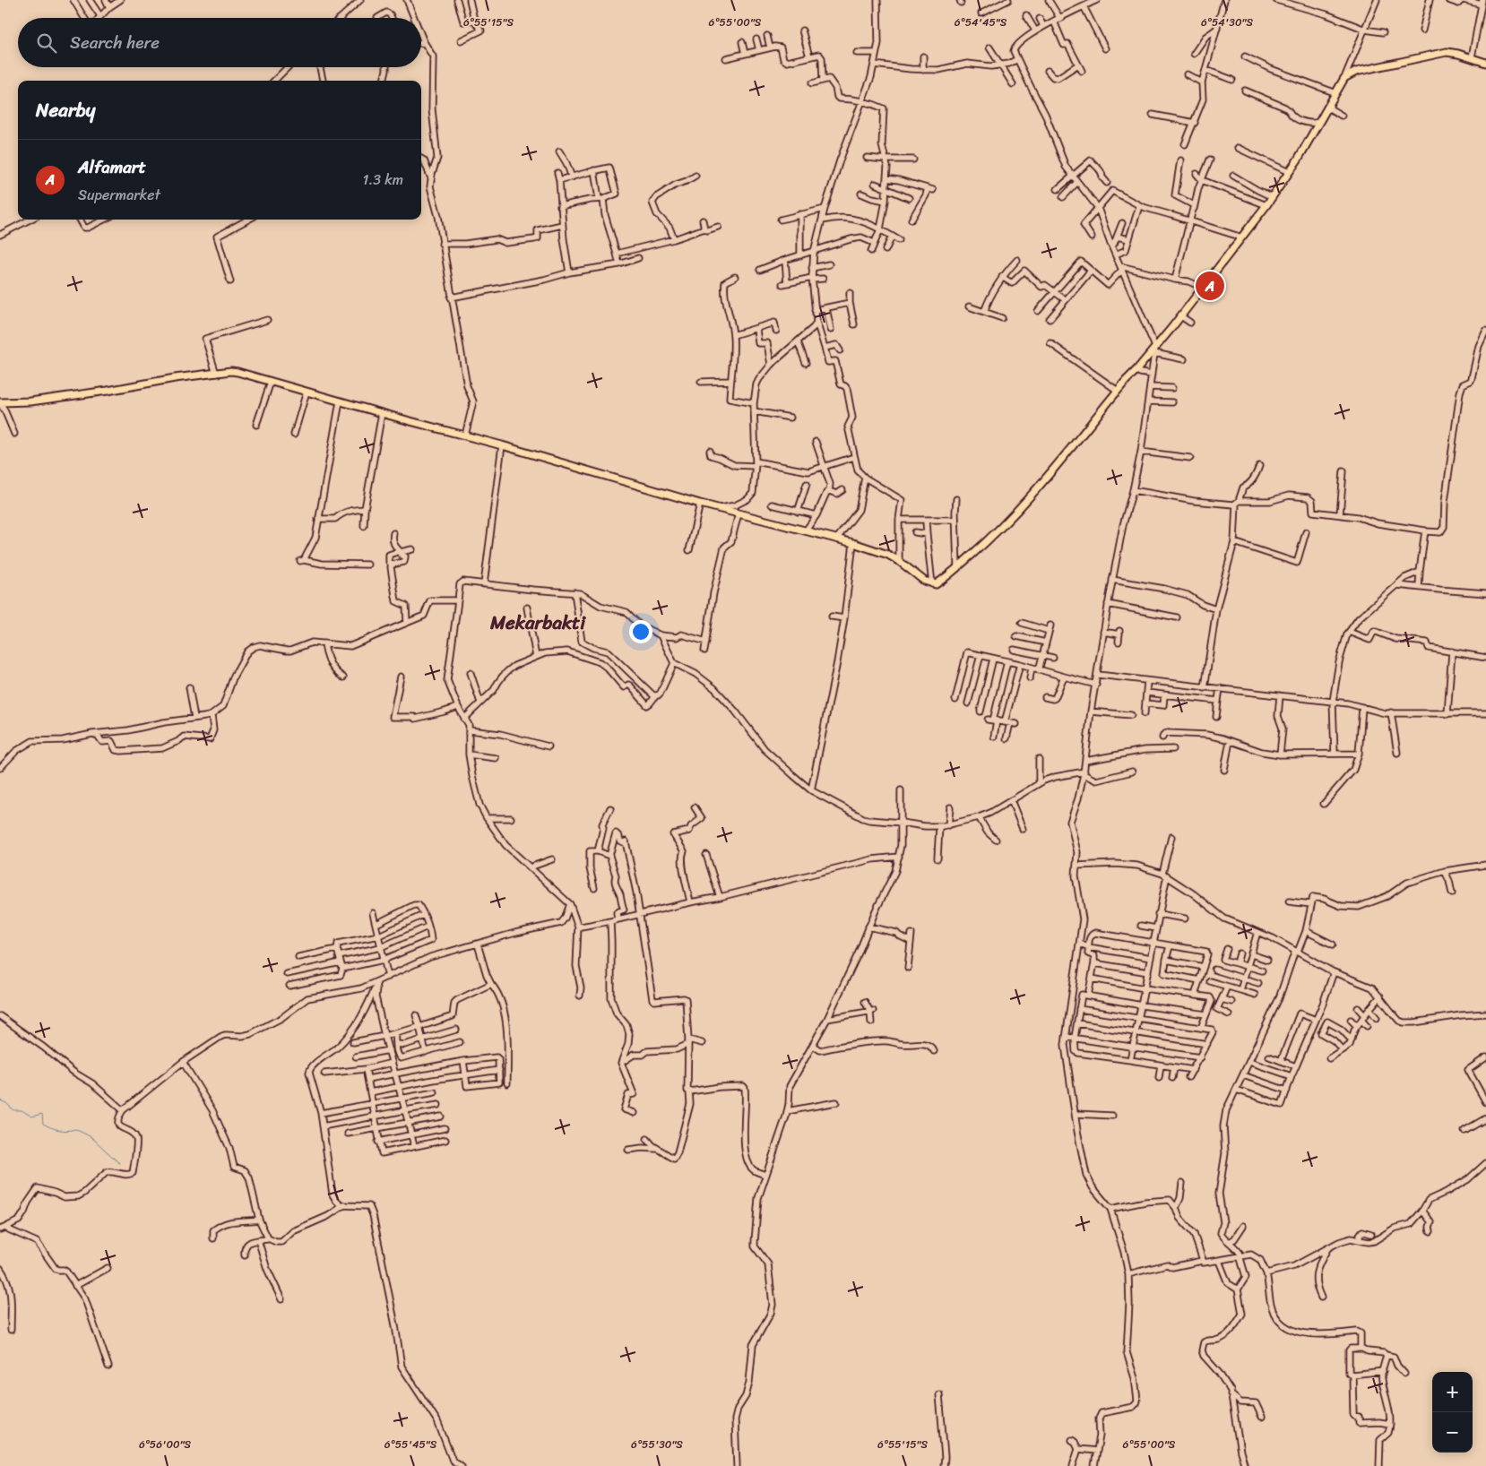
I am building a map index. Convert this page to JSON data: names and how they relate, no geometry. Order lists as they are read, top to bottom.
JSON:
{
  "districts": ["Mekarbakti"],
  "page": {
    "search": "Search here",
    "heading": "Nearby",
    "list": [
      {
        "mark": "A",
        "name": "Alfamart",
        "note": "Supermarket",
        "value": "1.3 km"
      }
    ],
    "pins": "A",
    "map_buttons": ["+", "−"]
  },
  "coordinates": [
    "6°55'15\"S",
    "6°55'00\"S",
    "6°54'45\"S",
    "6°54'30\"S",
    "6°56'00\"S",
    "6°55'45\"S",
    "6°55'30\"S"
  ]
}
